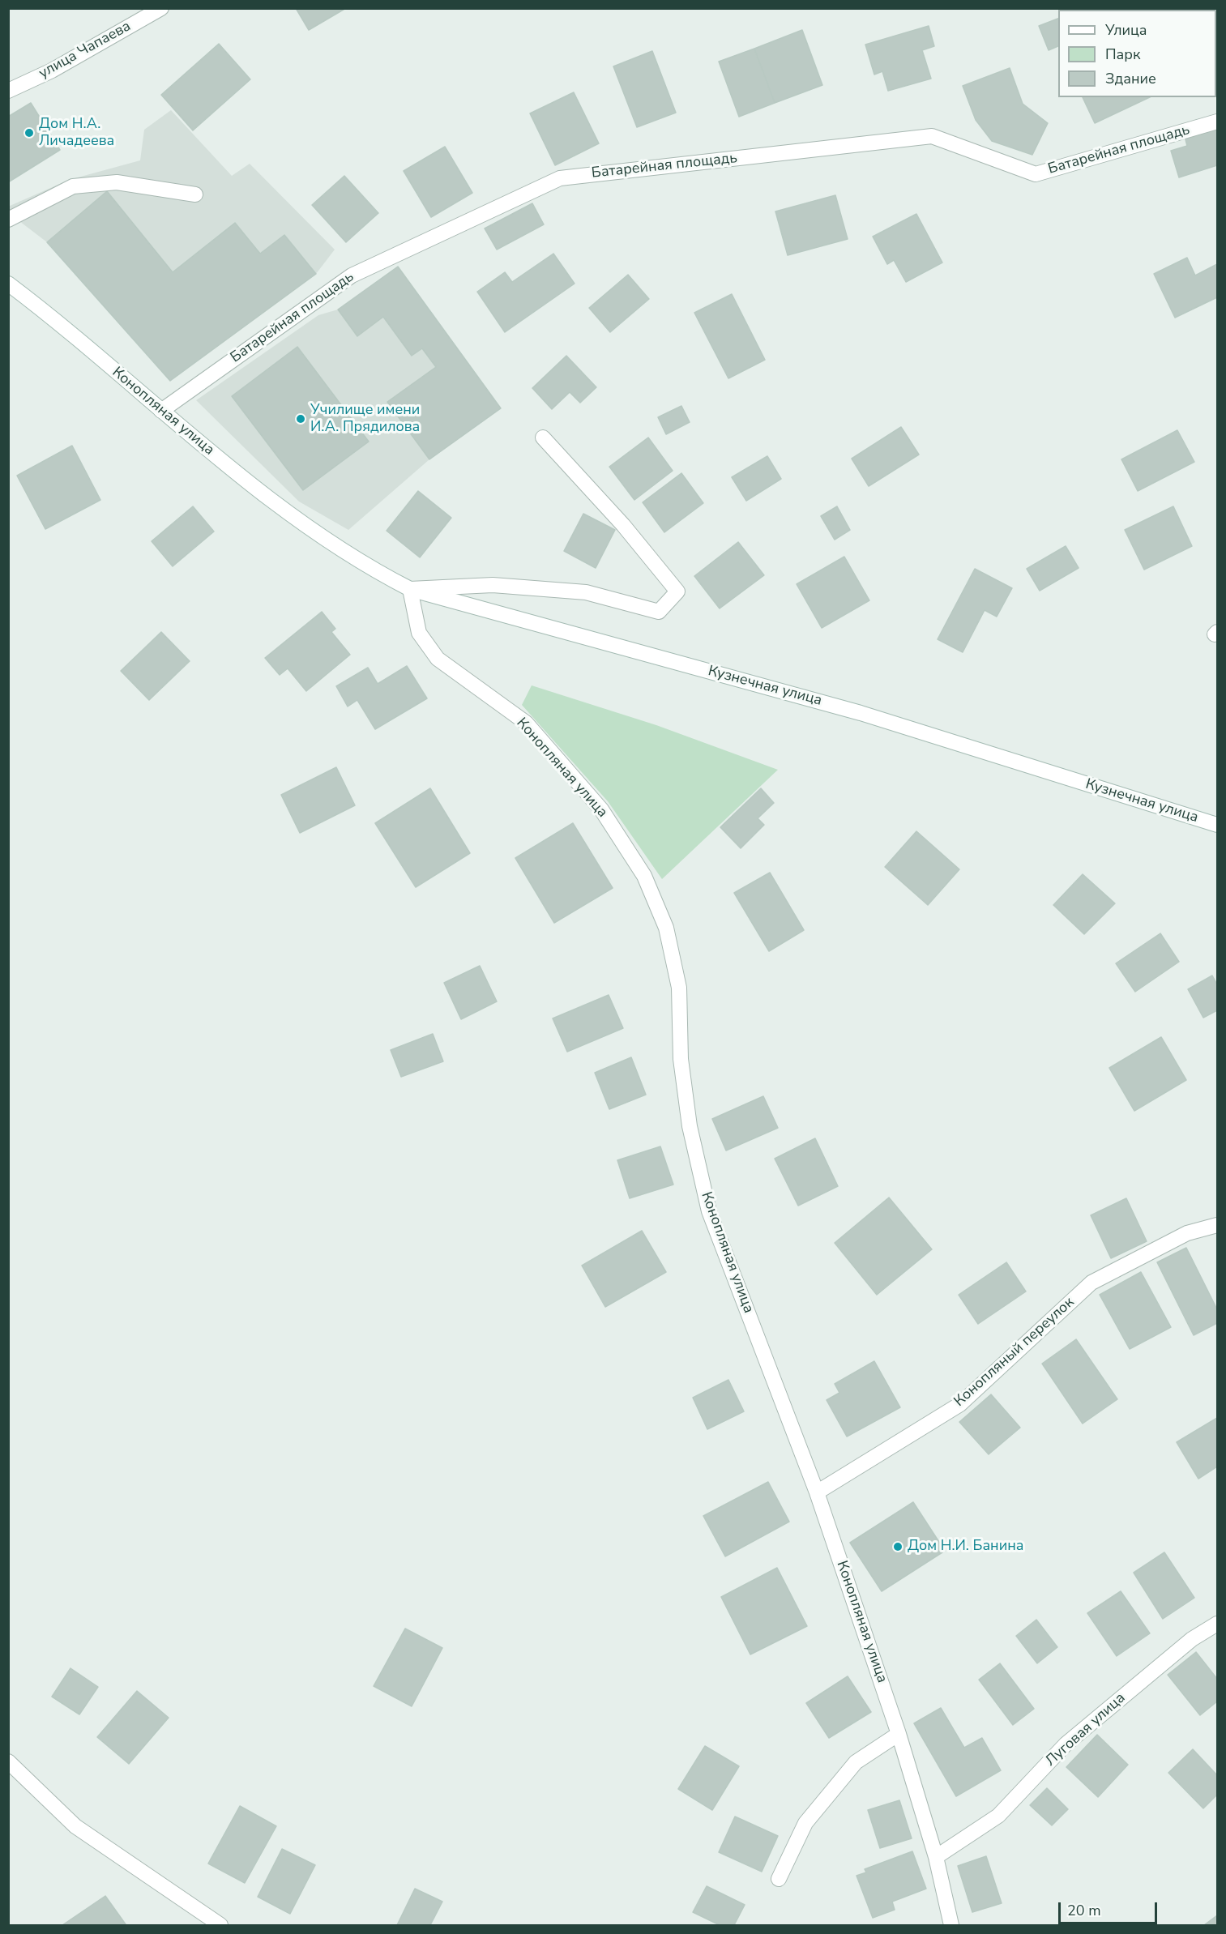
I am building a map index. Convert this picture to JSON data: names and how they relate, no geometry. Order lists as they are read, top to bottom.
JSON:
{
  "streets": {
    "street": [
      "улица Чапаева",
      "Батарейная площадь",
      "Конопляная улица",
      "Кузнечная улица",
      "Конопляный переулок",
      "Луговая улица"
    ]
  },
  "crossings": [
    ["Батарейная площадь", "Конопляная улица"],
    ["Конопляная улица", "Кузнечная улица"],
    ["Конопляная улица", "Конопляный переулок"],
    ["Конопляная улица", "Луговая улица"]
  ],
  "places": ["Дом Н.А. Личадеева", "Училище имени И.А. Прядилова", "Дом Н.И. Банина"],
  "legend": ["Улица", "Парк", "Здание"],
  "scale_bar": "20 m"
}
